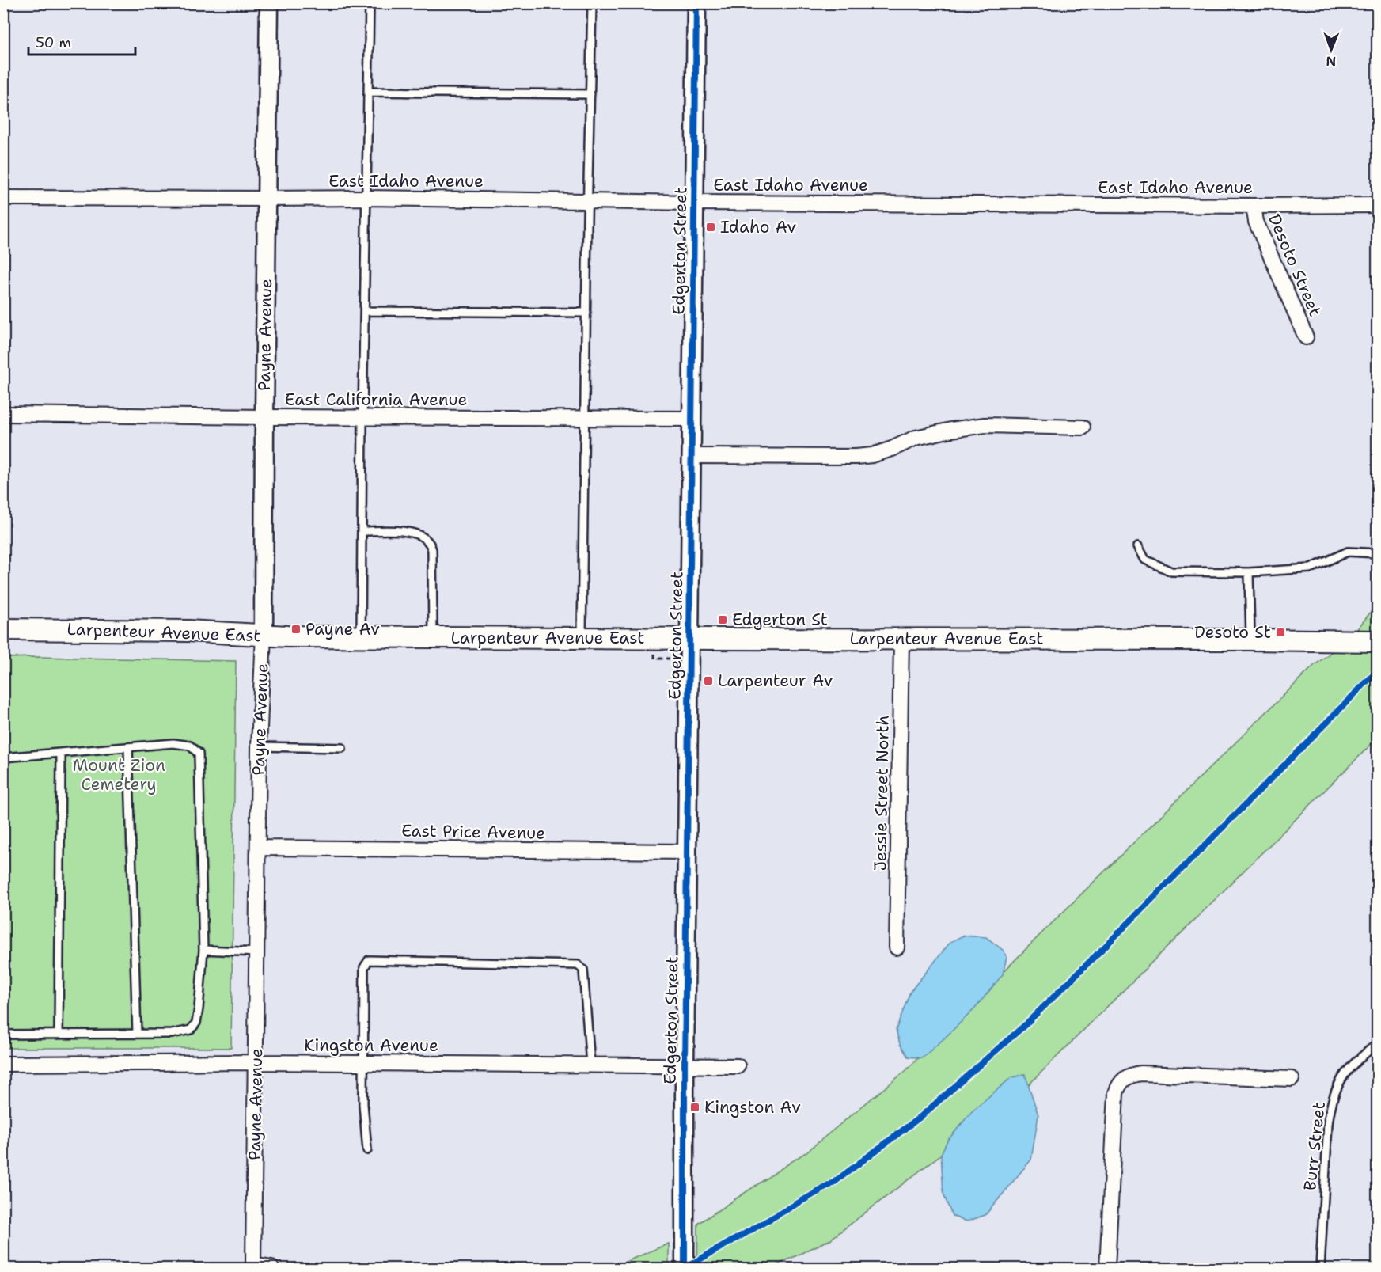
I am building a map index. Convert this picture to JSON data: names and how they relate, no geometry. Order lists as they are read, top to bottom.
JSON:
{
  "streets": {
    "main road": ["Larpenteur Avenue East"],
    "street": [
      "East Idaho Avenue",
      "Edgerton Street",
      "Desoto Street",
      "Payne Avenue",
      "East California Avenue",
      "Jessie Street North",
      "East Price Avenue",
      "Kingston Avenue"
    ],
    "lane": ["Burr Street"]
  },
  "crossings": [
    ["East Idaho Avenue", "Edgerton Street"],
    ["East Idaho Avenue", "Desoto Street"],
    ["East Idaho Avenue", "Payne Avenue"],
    ["Edgerton Street", "East California Avenue"],
    ["Edgerton Street", "Larpenteur Avenue East"],
    ["Edgerton Street", "East Price Avenue"],
    ["Edgerton Street", "Kingston Avenue"],
    ["Payne Avenue", "East California Avenue"],
    ["Payne Avenue", "Larpenteur Avenue East"],
    ["Payne Avenue", "East Price Avenue"],
    ["Payne Avenue", "Kingston Avenue"],
    ["Larpenteur Avenue East", "Jessie Street North"]
  ],
  "parks": ["Mount Zion Cemetery"],
  "places": {
    "transit": [
      "Idaho Av",
      "Edgerton St",
      "Payne Av",
      "Desoto St",
      "Larpenteur Av",
      "Kingston Av"
    ]
  },
  "scale_bar": "50 m",
  "north": "bottom"
}
